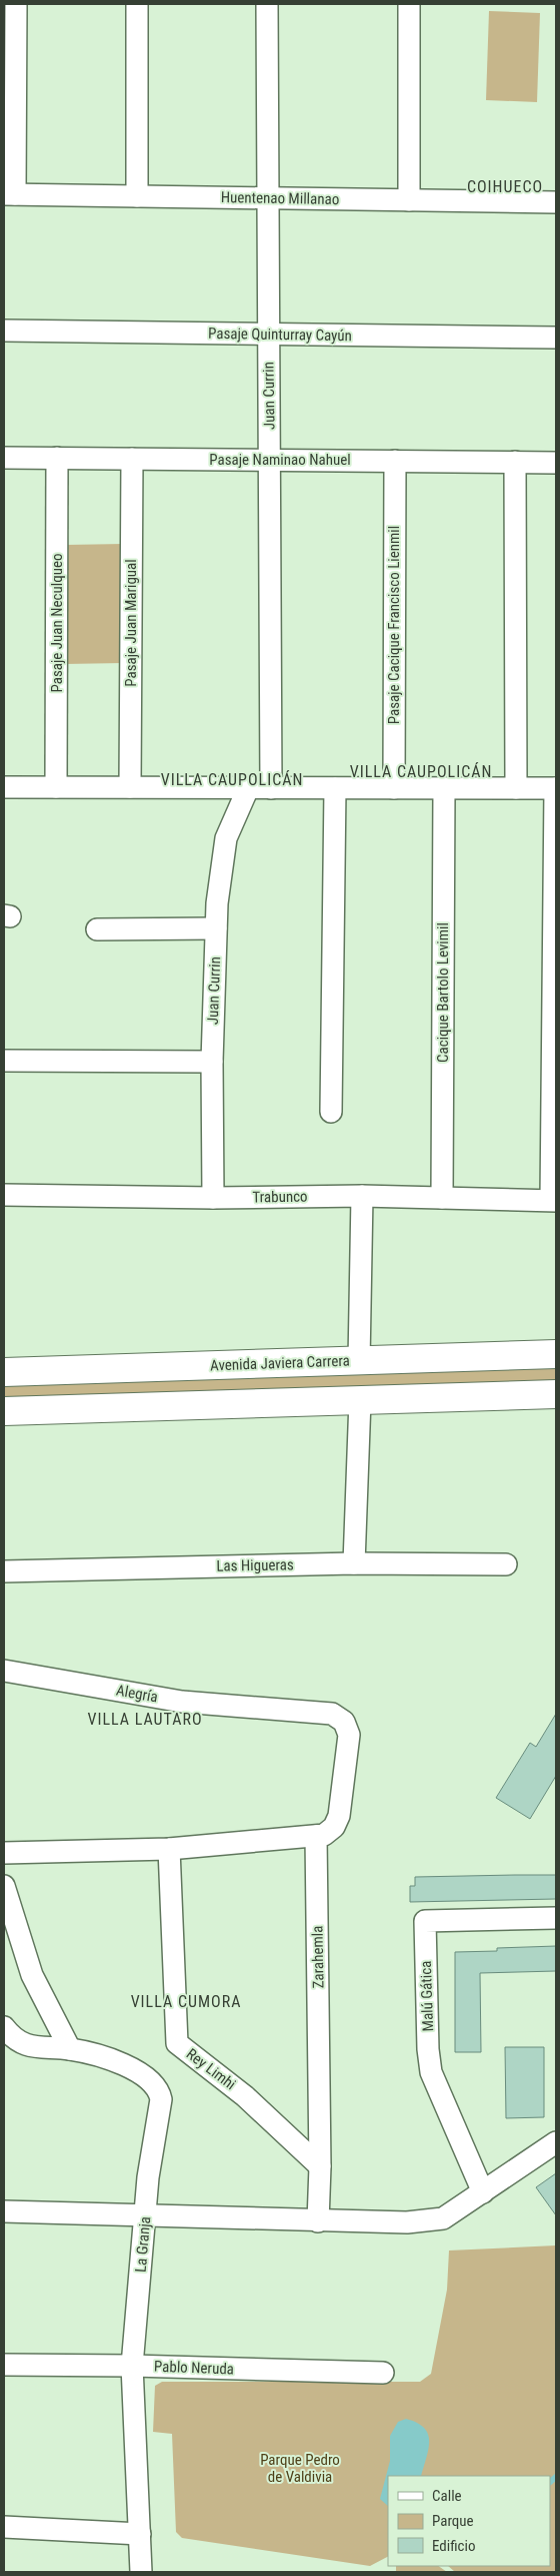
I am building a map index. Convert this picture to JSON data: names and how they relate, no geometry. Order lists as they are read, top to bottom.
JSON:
{
  "streets": {
    "main road": ["Avenida Javiera Carrera"],
    "street": [
      "Huentenao Millanao",
      "Pasaje Quinturray Cayún",
      "Juan Currin",
      "Pasaje Naminao Nahuel",
      "Pasaje Juan Neculqueo",
      "Pasaje Juan Marigual",
      "Pasaje Cacique Francisco Lienmil",
      "Cacique Bartolo Levimil",
      "Trabunco",
      "Las Higueras",
      "Alegría",
      "Zarahemla",
      "Malú Gática",
      "Rey Limhi",
      "La Granja",
      "Pablo Neruda"
    ]
  },
  "crossings": [
    ["Huentenao Millanao", "Juan Currin"],
    ["Pasaje Quinturray Cayún", "Juan Currin"],
    ["Juan Currin", "Pasaje Naminao Nahuel"],
    ["Juan Currin", "Trabunco"],
    ["Pasaje Naminao Nahuel", "Pasaje Juan Neculqueo"],
    ["Pasaje Naminao Nahuel", "Pasaje Juan Marigual"],
    ["Pasaje Naminao Nahuel", "Pasaje Cacique Francisco Lienmil"],
    ["Cacique Bartolo Levimil", "Trabunco"],
    ["Alegría", "Zarahemla"],
    ["Zarahemla", "Rey Limhi"],
    ["La Granja", "Pablo Neruda"]
  ],
  "districts": [
    "COIHUECO",
    "VILLA CAUPOLICÁN",
    "VILLA CAUPOLICÁN",
    "VILLA LAUTARO",
    "VILLA CUMORA"
  ],
  "parks": ["Parque Pedro de Valdivia"],
  "legend": ["Calle", "Parque", "Edificio"]
}
